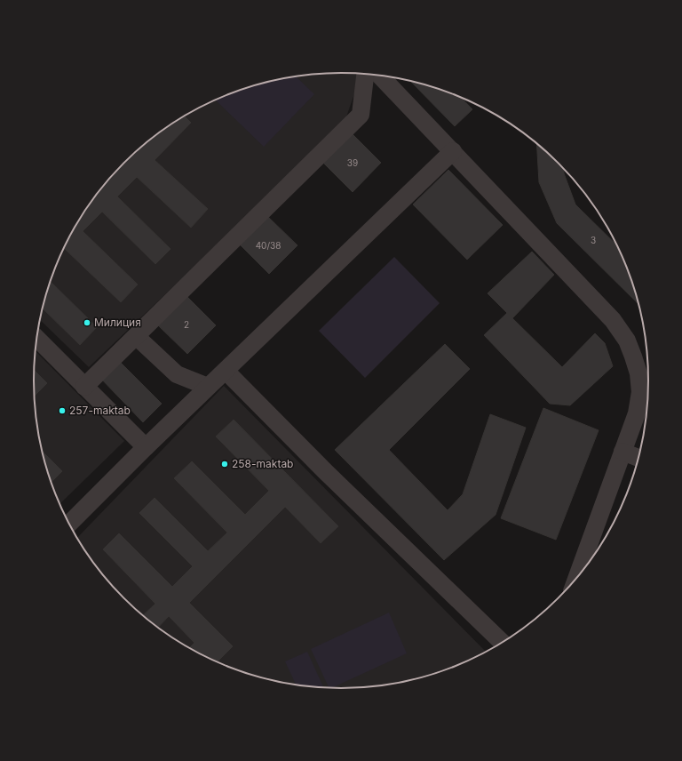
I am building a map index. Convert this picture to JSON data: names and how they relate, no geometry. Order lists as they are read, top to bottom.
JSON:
{
  "places": ["Милиция", "257-maktab", "258-maktab"],
  "house_numbers": [
    "39",
    "3",
    "40/38",
    "2"
  ]
}
